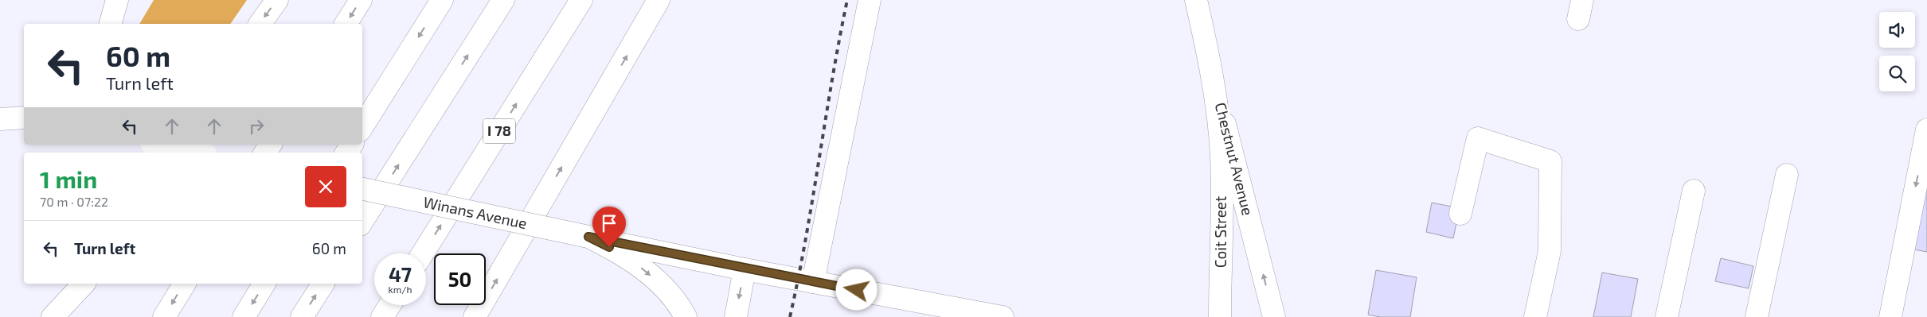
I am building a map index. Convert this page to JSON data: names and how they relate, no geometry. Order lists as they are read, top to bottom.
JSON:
{
  "streets": {
    "main road": [
      "I 78",
      "Chestnut Avenue",
      "Winans Avenue",
      "Coit Street"
    ]
  },
  "crossings": [
    ["Chestnut Avenue", "Coit Street"]
  ],
  "one_way": ["Chestnut Avenue"],
  "page": {
    "turn": ["60 m", "Turn left"],
    "heading": ["1 min", "70 m · 07:22"],
    "list": [
      {
        "name": "Turn left",
        "value": "60 m"
      }
    ],
    "speed": "47 km/h",
    "limit": "50"
  }
}
